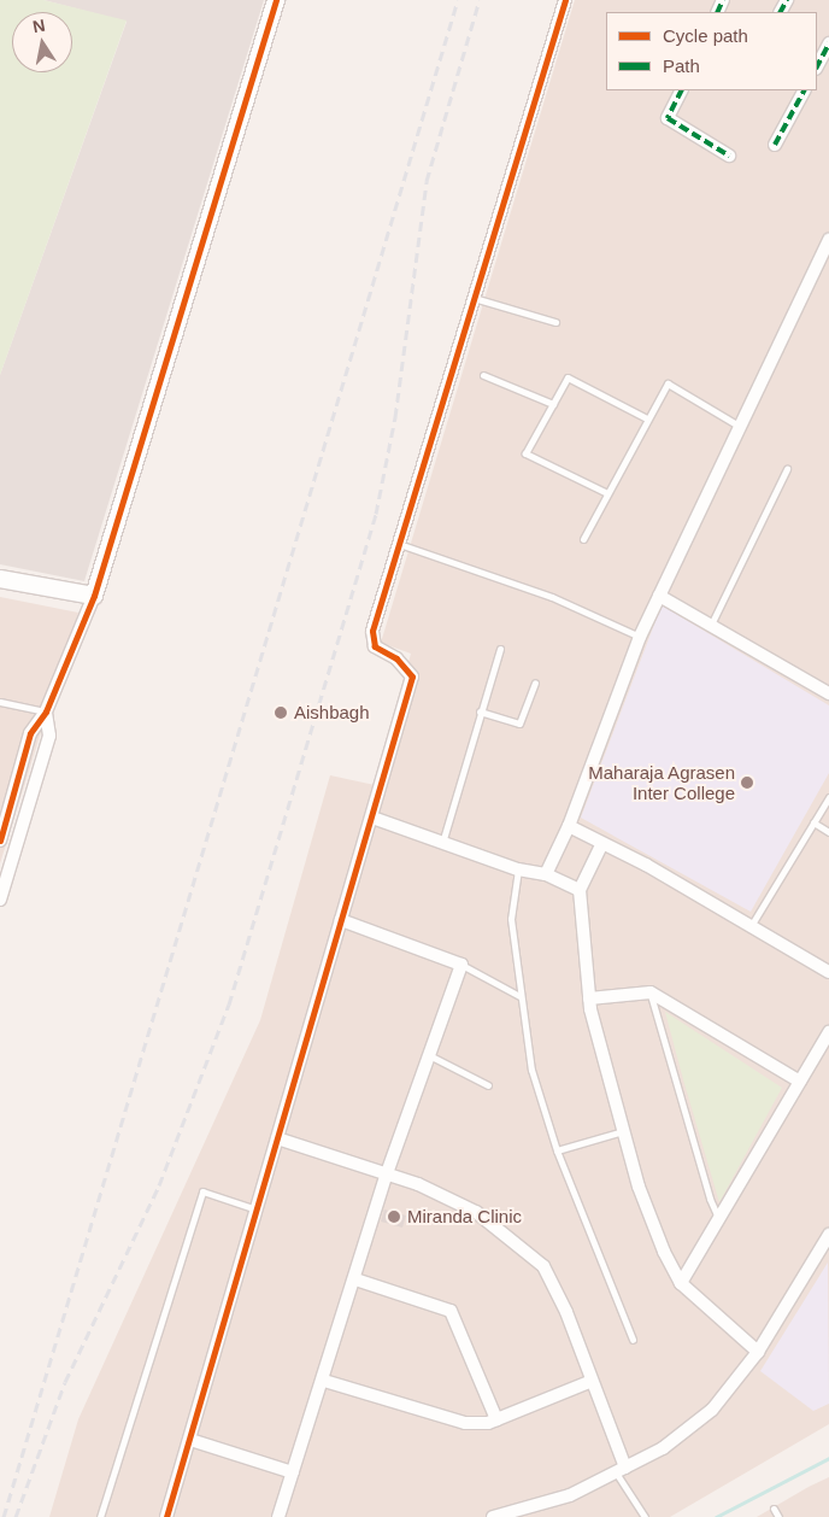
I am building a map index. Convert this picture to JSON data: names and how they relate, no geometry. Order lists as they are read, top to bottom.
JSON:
{
  "places": ["Aishbagh", "Maharaja Agrasen Inter College", "Miranda Clinic"],
  "legend": ["Cycle path", "Path"],
  "north": "top"
}
